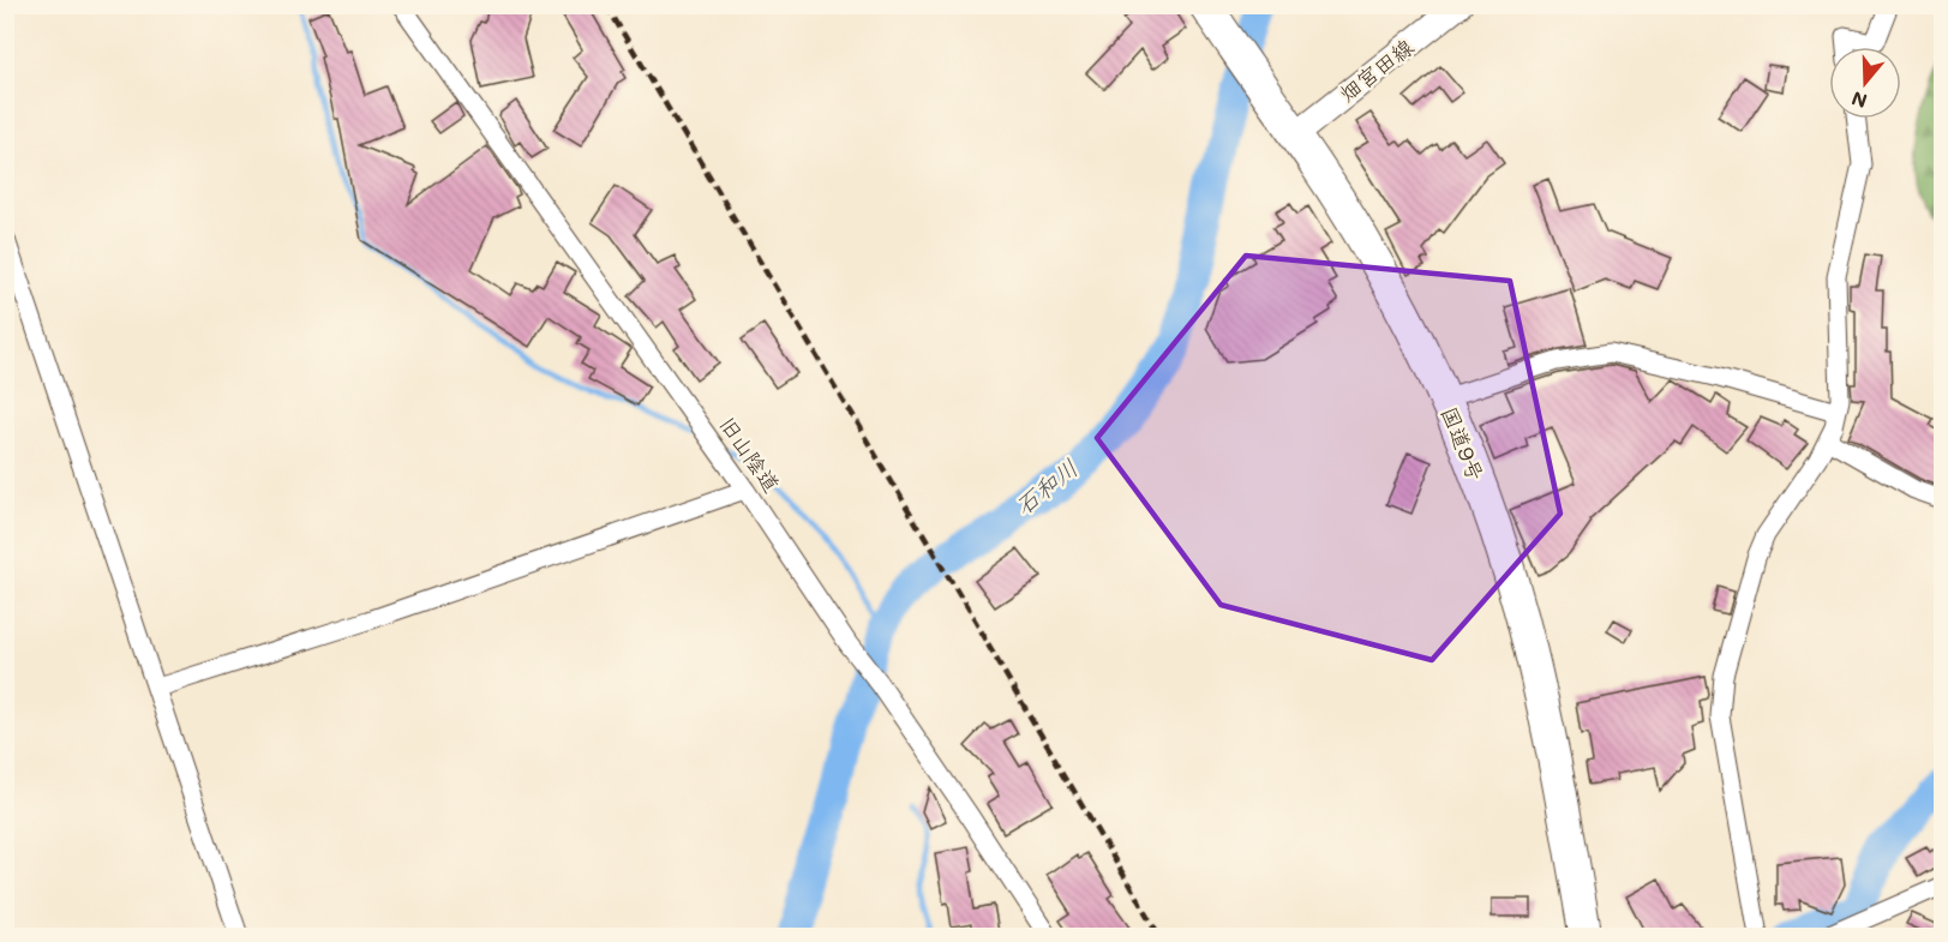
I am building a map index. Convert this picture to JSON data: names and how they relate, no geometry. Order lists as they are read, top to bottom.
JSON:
{
  "streets": {
    "highway": ["国道9号"],
    "main road": ["畑宮田線"],
    "street": ["旧山陰道"]
  },
  "crossings": [
    ["畑宮田線", "国道9号"]
  ],
  "water": ["石和川"],
  "north": "bottom"
}
